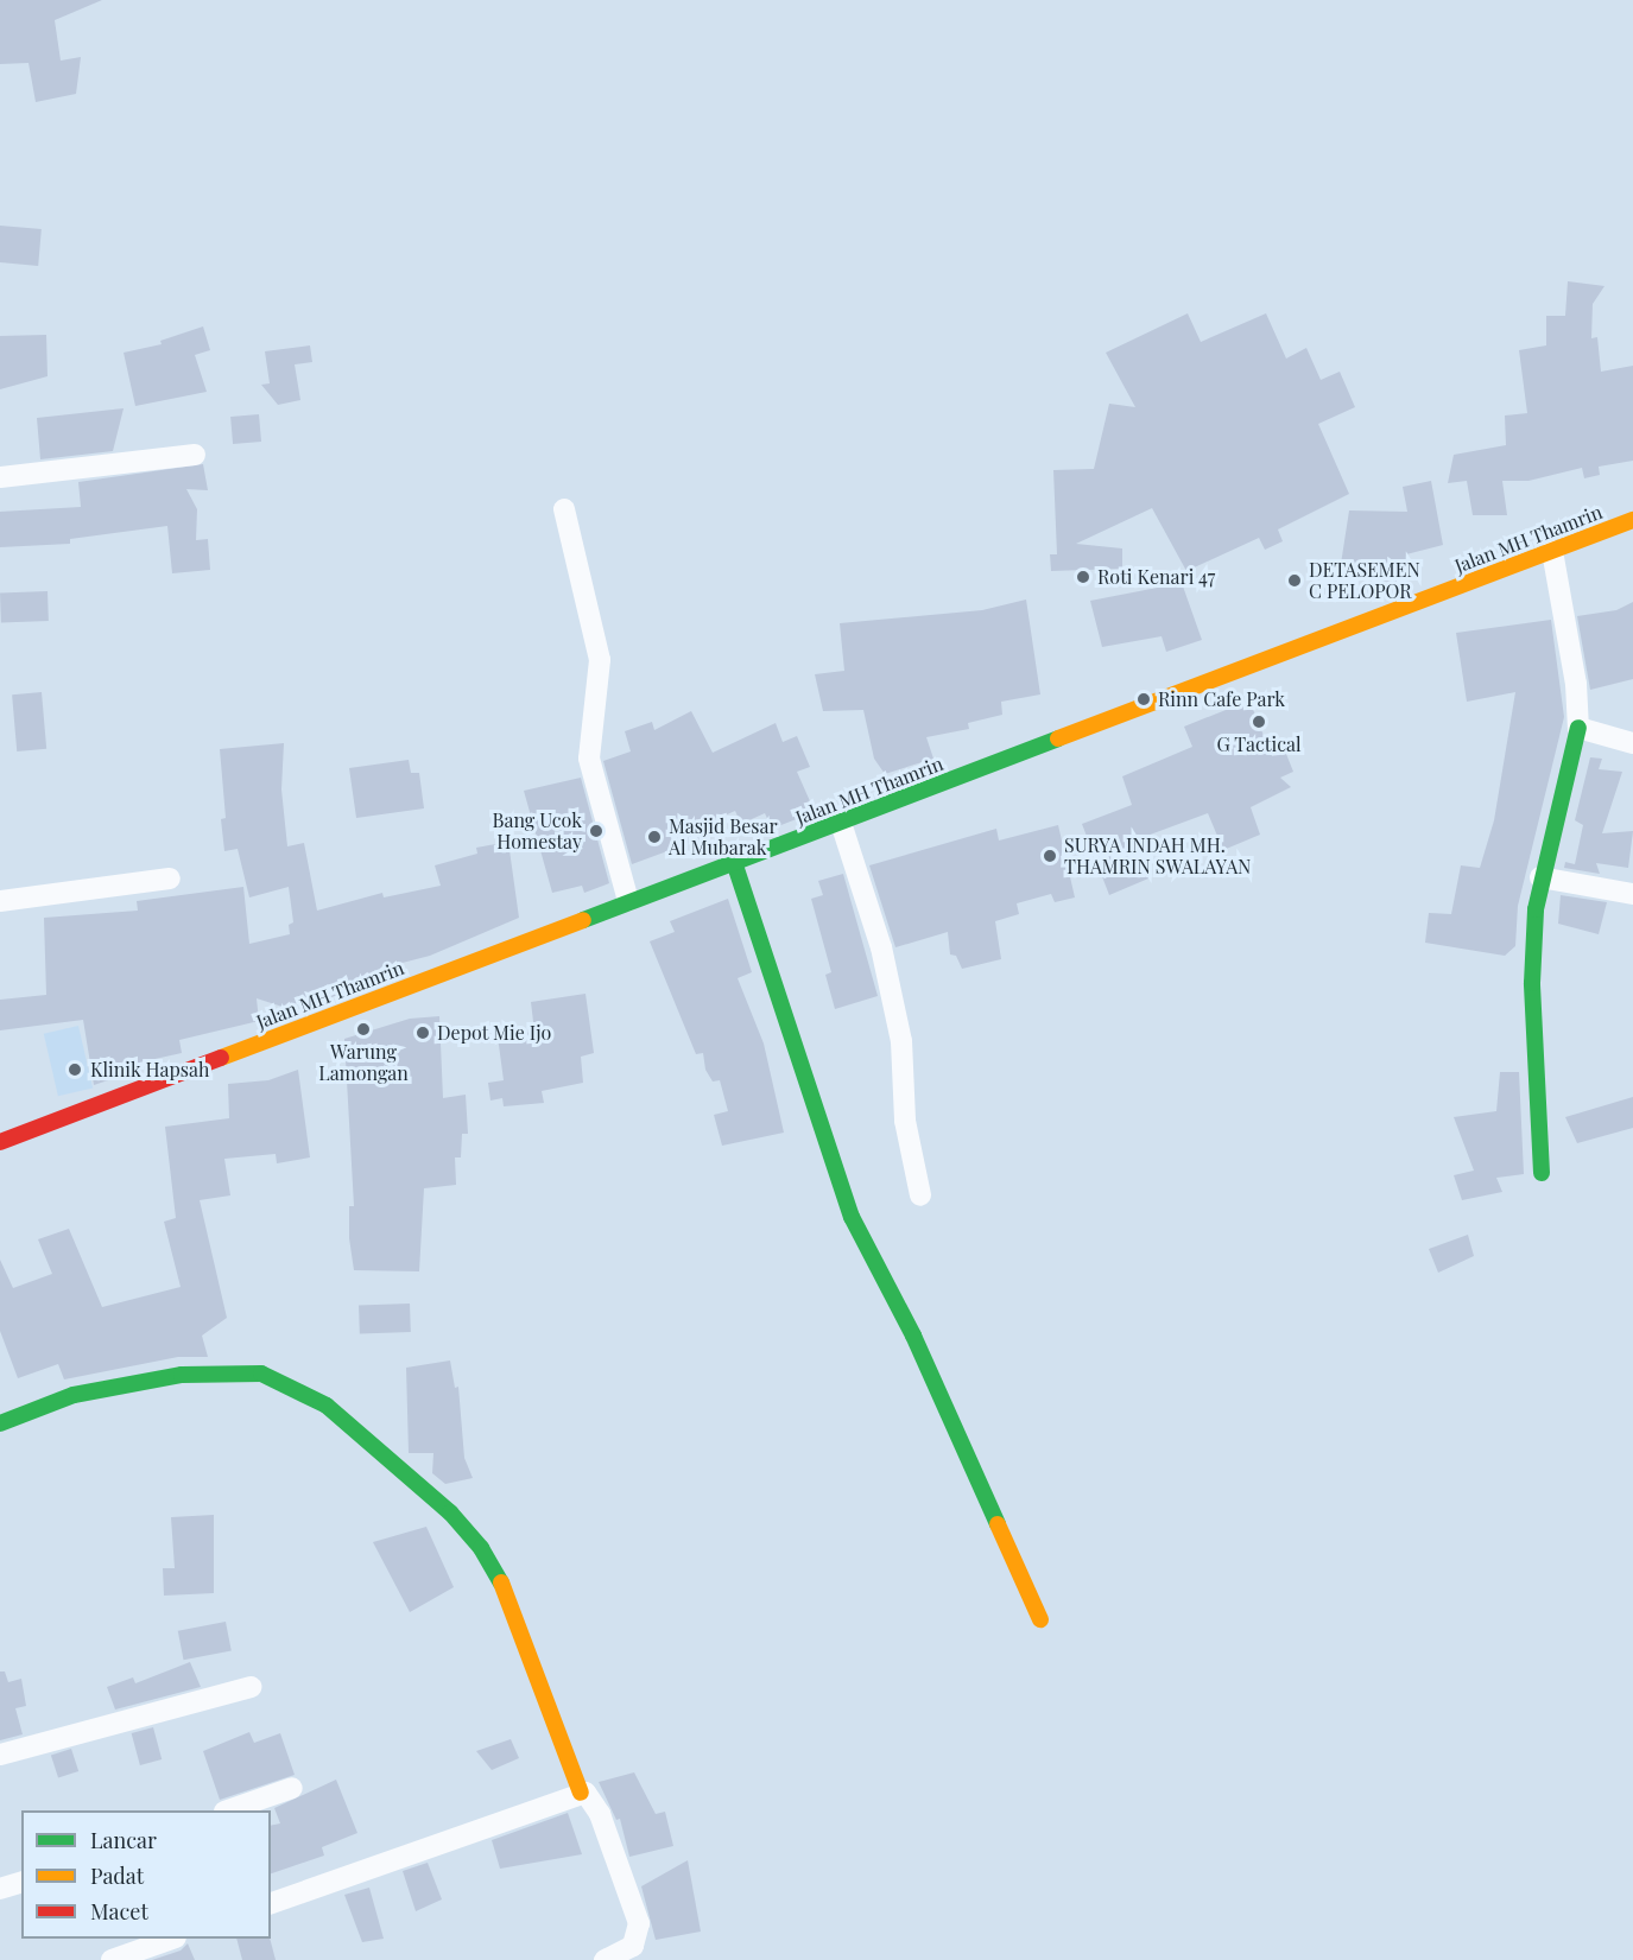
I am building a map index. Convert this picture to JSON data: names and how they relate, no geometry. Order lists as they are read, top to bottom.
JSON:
{
  "streets": {
    "street": ["Jalan MH Thamrin"]
  },
  "places": [
    "Roti Kenari 47",
    "DETASEMEN C PELOPOR",
    "Rinn Cafe Park",
    "G Tactical",
    "Bang Ucok Homestay",
    "Masjid Besar Al Mubarak",
    "SURYA INDAH MH. THAMRIN SWALAYAN",
    "Warung Lamongan",
    "Depot Mie Ijo",
    "Klinik Hapsah"
  ],
  "legend": ["Lancar", "Padat", "Macet"]
}
